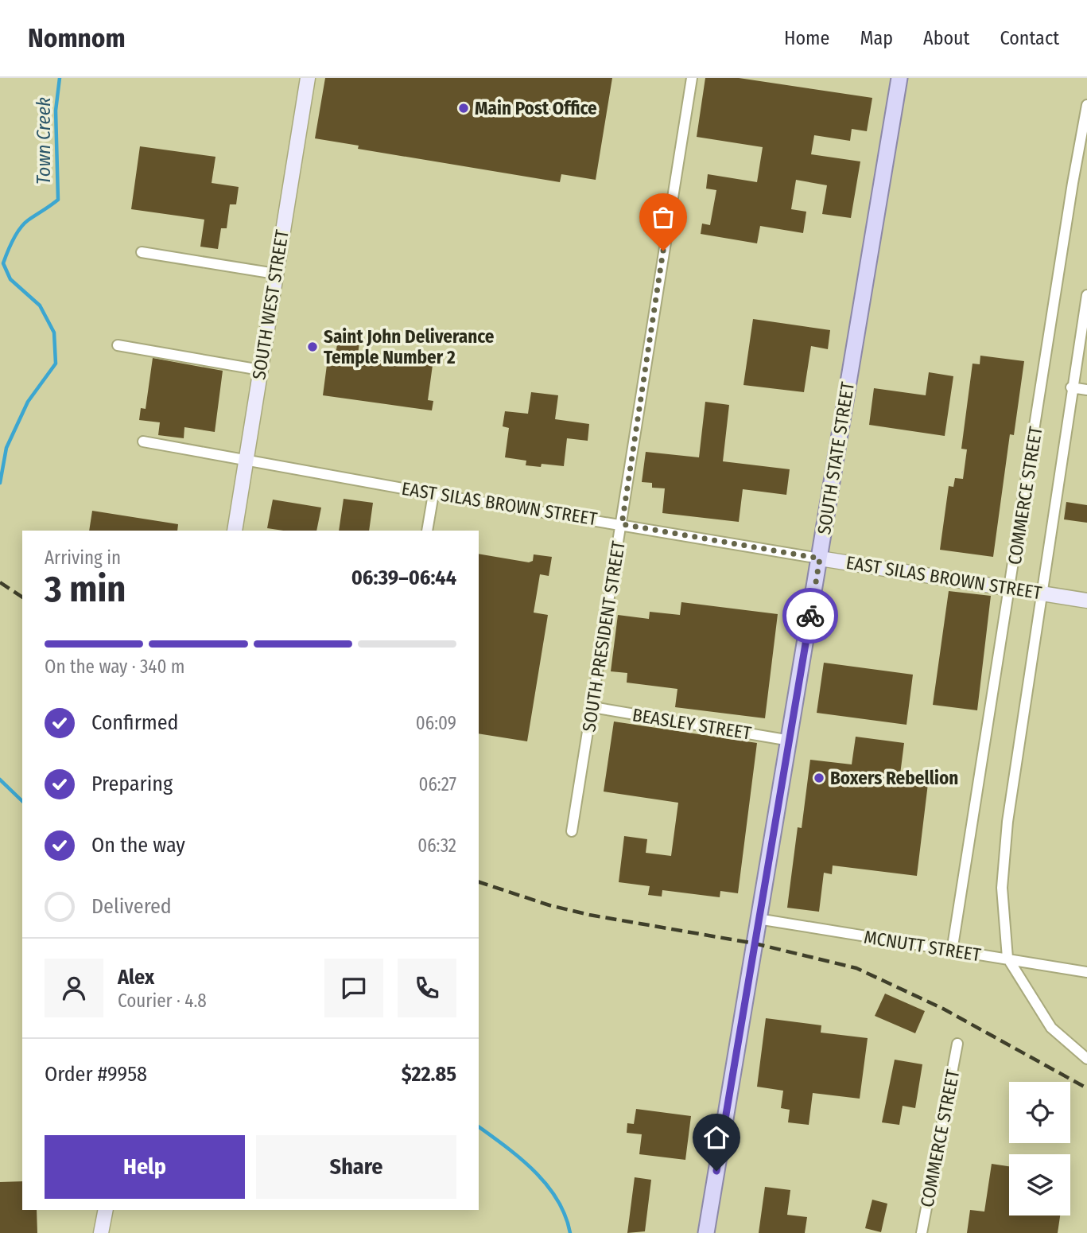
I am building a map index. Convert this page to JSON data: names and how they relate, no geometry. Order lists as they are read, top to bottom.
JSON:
{
  "streets": {
    "main road": ["SOUTH STATE STREET"],
    "street": [
      "SOUTH WEST STREET",
      "COMMERCE STREET",
      "EAST SILAS BROWN STREET",
      "SOUTH PRESIDENT STREET",
      "BEASLEY STREET",
      "MCNUTT STREET"
    ]
  },
  "crossings": [
    ["SOUTH WEST STREET", "EAST SILAS BROWN STREET"],
    ["SOUTH STATE STREET", "EAST SILAS BROWN STREET"],
    ["SOUTH STATE STREET", "BEASLEY STREET"],
    ["SOUTH STATE STREET", "MCNUTT STREET"],
    ["COMMERCE STREET", "EAST SILAS BROWN STREET"],
    ["COMMERCE STREET", "MCNUTT STREET"],
    ["EAST SILAS BROWN STREET", "SOUTH PRESIDENT STREET"],
    ["SOUTH PRESIDENT STREET", "BEASLEY STREET"]
  ],
  "water": ["Town Creek"],
  "places": ["Main Post Office", "Saint John Deliverance Temple Number 2", "Boxers Rebellion"],
  "page": {
    "header": "Nomnom",
    "nav": [
      "Home",
      "Map",
      "About",
      "Contact"
    ],
    "heading": ["3 min", "Arriving in", "06:39–06:44"],
    "panel": [
      "Alex",
      "Courier · 4.8",
      "Order #9958",
      "$22.85"
    ],
    "bar": "On the way · 340 m",
    "list": [
      ["Confirmed", "06:09"],
      ["Preparing", "06:27"],
      ["On the way", "06:32"],
      "Delivered"
    ],
    "buttons": ["Help", "Share"]
  }
}
